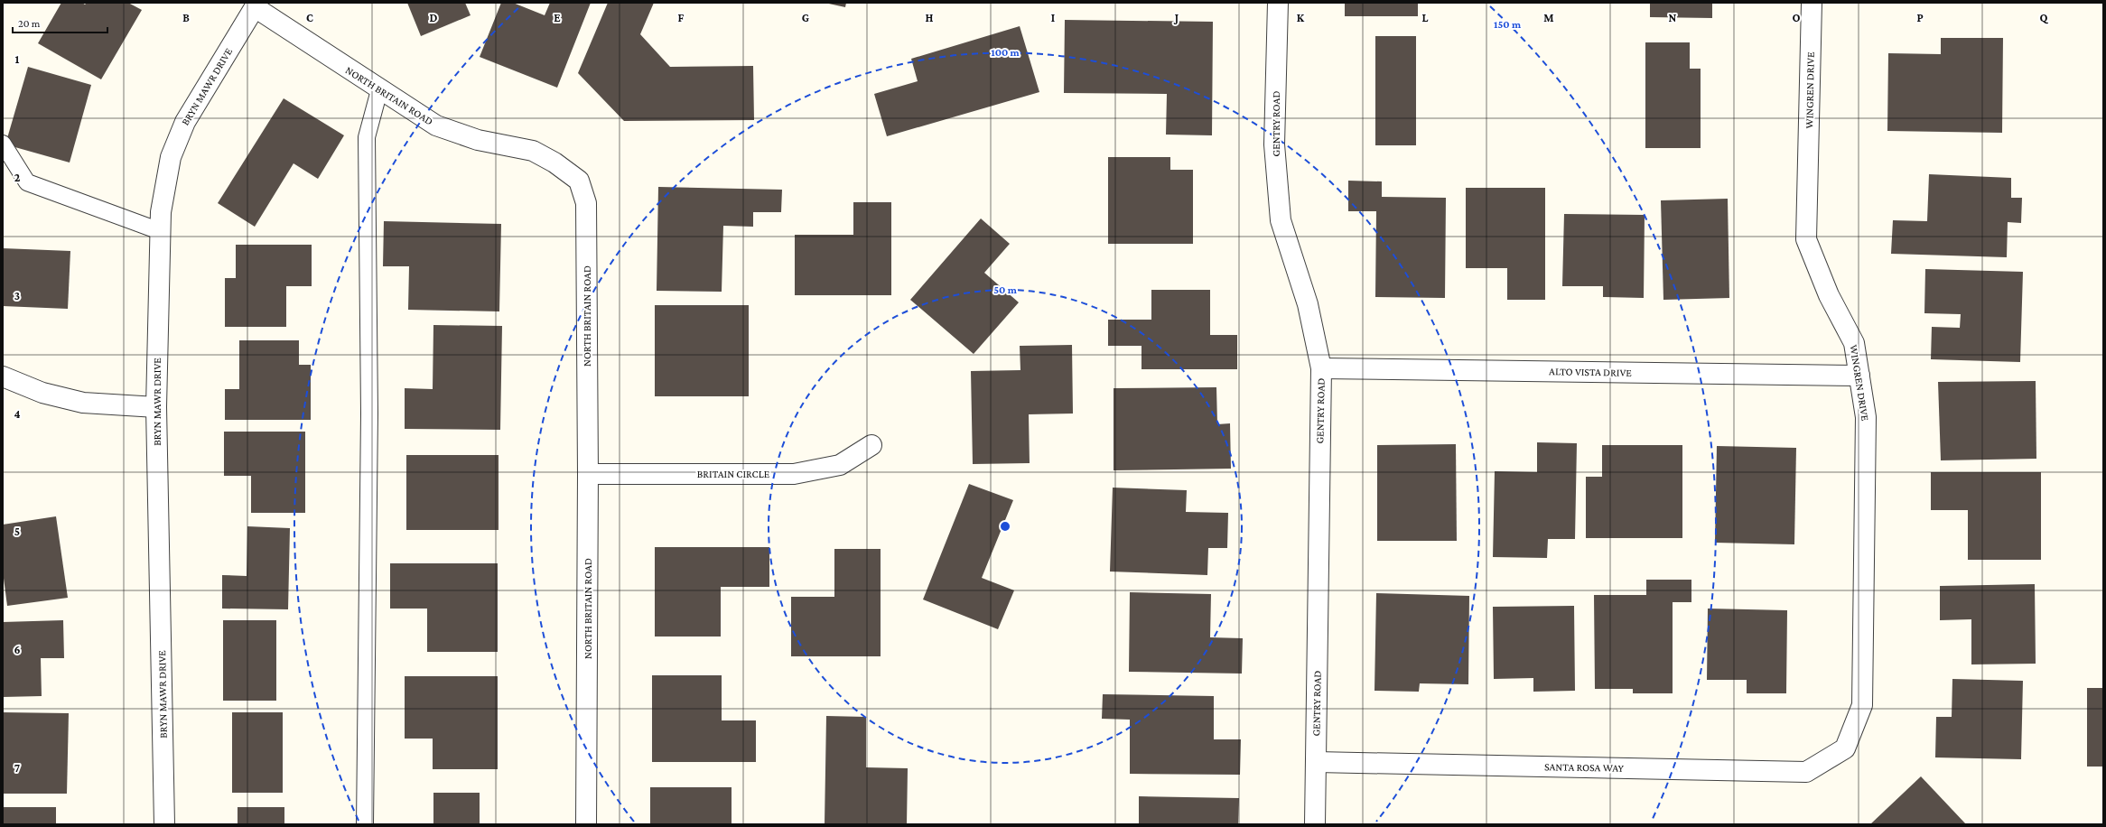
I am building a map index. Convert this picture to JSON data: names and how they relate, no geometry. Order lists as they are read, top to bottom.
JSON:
{
  "streets": {
    "street": [
      "BRYN MAWR DRIVE",
      "WINGREN DRIVE",
      "NORTH BRITAIN ROAD",
      "GENTRY ROAD",
      "ALTO VISTA DRIVE",
      "BRITAIN CIRCLE",
      "SANTA ROSA WAY"
    ]
  },
  "crossings": [
    ["BRYN MAWR DRIVE", "NORTH BRITAIN ROAD"],
    ["WINGREN DRIVE", "ALTO VISTA DRIVE"],
    ["WINGREN DRIVE", "SANTA ROSA WAY"],
    ["NORTH BRITAIN ROAD", "BRITAIN CIRCLE"],
    ["GENTRY ROAD", "ALTO VISTA DRIVE"],
    ["GENTRY ROAD", "SANTA ROSA WAY"]
  ],
  "scale_bar": "20 m",
  "grid": {
    "columns": [
      "B",
      "C",
      "D",
      "E",
      "F",
      "G",
      "H",
      "I",
      "J",
      "K",
      "L",
      "M",
      "N",
      "O",
      "P",
      "Q"
    ],
    "rows": [
      "1",
      "2",
      "3",
      "4",
      "5",
      "6",
      "7"
    ]
  },
  "rings": ["150 m", "100 m", "50 m"]
}
